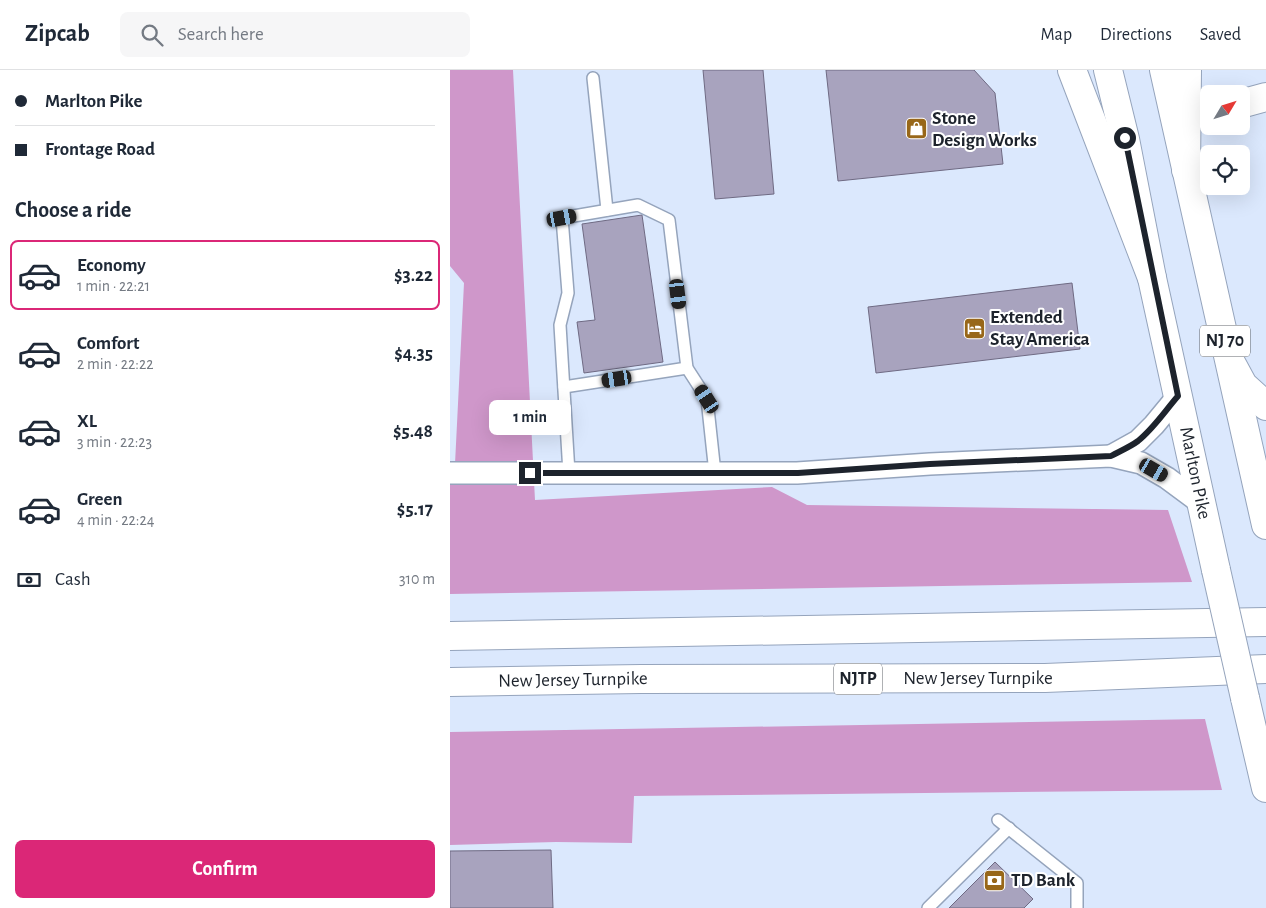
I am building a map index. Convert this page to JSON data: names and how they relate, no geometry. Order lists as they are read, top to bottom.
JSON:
{
  "streets": {
    "main road": [
      "NJ 70",
      "Marlton Pike",
      "New Jersey Turnpike",
      "NJTP"
    ]
  },
  "places": {
    "shop": ["Stone Design Works"],
    "hotel": ["Extended Stay America"],
    "bank": ["TD Bank"]
  },
  "north": "top right",
  "page": {
    "header": "Zipcab",
    "search": "Search here",
    "nav": ["Map", "Directions", "Saved"],
    "banner": ["Marlton Pike", "Frontage Road"],
    "heading": "Choose a ride",
    "list": [
      {
        "name": "Economy",
        "note": "1 min · 22:21",
        "value": "$3.22"
      },
      {
        "name": "Comfort",
        "note": "2 min · 22:22",
        "value": "$4.35"
      },
      {
        "name": "XL",
        "note": "3 min · 22:23",
        "value": "$5.48"
      },
      {
        "name": "Green",
        "note": "4 min · 22:24",
        "value": "$5.17"
      }
    ],
    "bubble": "1 min",
    "pay": ["Cash", "310 m"],
    "buttons": "Confirm"
  }
}
